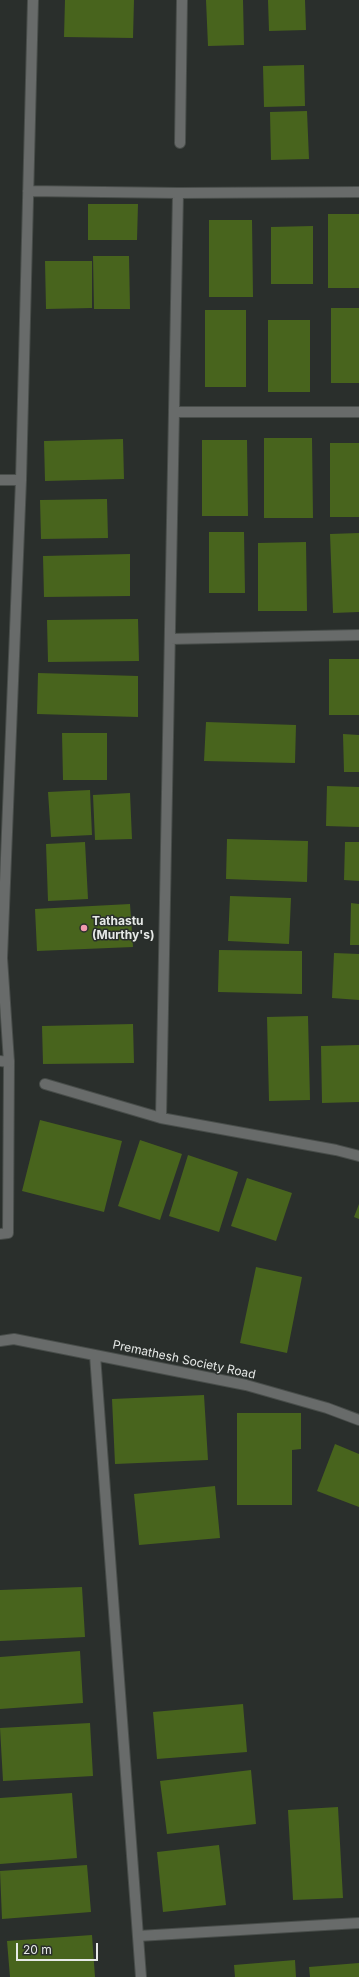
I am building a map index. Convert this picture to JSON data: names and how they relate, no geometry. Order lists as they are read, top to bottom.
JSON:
{
  "streets": {
    "street": ["Premathesh Society Road"]
  },
  "places": ["Tathastu (Murthy's)"],
  "scale_bar": "20 m"
}
